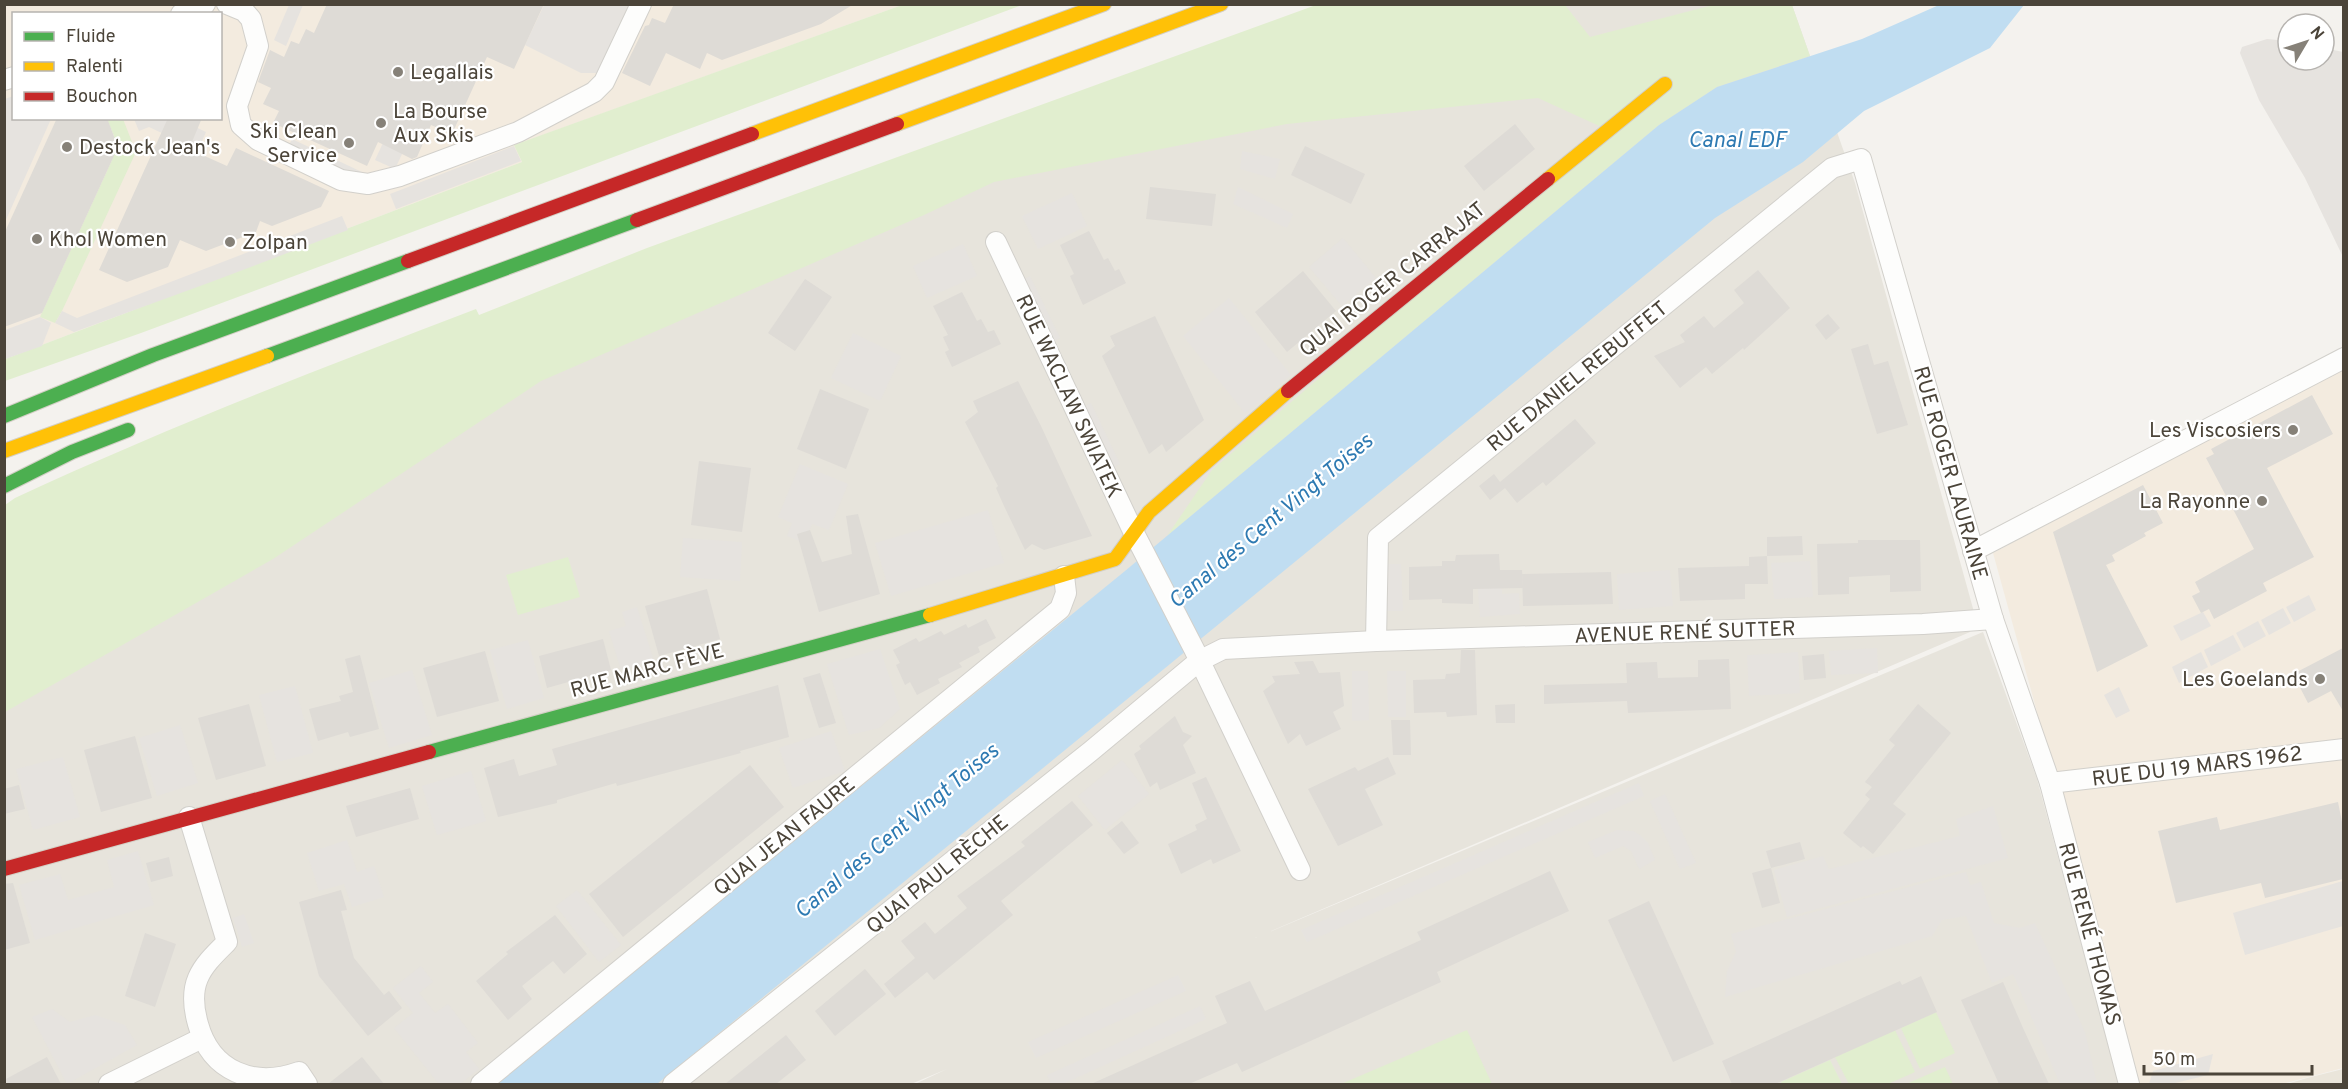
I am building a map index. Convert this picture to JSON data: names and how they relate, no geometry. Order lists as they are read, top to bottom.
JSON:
{
  "streets": {
    "main road": ["QUAI ROGER CARRAJAT", "RUE MARC FÈVE"],
    "street": [
      "RUE DANIEL REBUFFET",
      "RUE WACLAW SWIATEK",
      "RUE ROGER LAURAINE",
      "AVENUE RENÉ SUTTER",
      "RUE DU 19 MARS 1962",
      "QUAI JEAN FAURE",
      "QUAI PAUL RÈCHE",
      "RUE RENÉ THOMAS"
    ]
  },
  "crossings": [
    ["QUAI ROGER CARRAJAT", "RUE WACLAW SWIATEK"],
    ["QUAI ROGER CARRAJAT", "RUE MARC FÈVE"],
    ["RUE DANIEL REBUFFET", "RUE ROGER LAURAINE"],
    ["RUE DANIEL REBUFFET", "AVENUE RENÉ SUTTER"],
    ["RUE WACLAW SWIATEK", "AVENUE RENÉ SUTTER"],
    ["RUE WACLAW SWIATEK", "QUAI PAUL RÈCHE"],
    ["RUE ROGER LAURAINE", "AVENUE RENÉ SUTTER"],
    ["RUE ROGER LAURAINE", "RUE DU 19 MARS 1962"],
    ["RUE ROGER LAURAINE", "RUE RENÉ THOMAS"],
    ["AVENUE RENÉ SUTTER", "QUAI PAUL RÈCHE"],
    ["RUE MARC FÈVE", "QUAI JEAN FAURE"],
    ["RUE DU 19 MARS 1962", "RUE RENÉ THOMAS"]
  ],
  "water": ["Canal EDF", "Canal des Cent Vingt Toises"],
  "places": [
    "Legallais",
    "La Bourse Aux Skis",
    "Ski Clean Service",
    "Destock Jean's",
    "Khol Women",
    "Zolpan",
    "Les Viscosiers",
    "La Rayonne",
    "Les Goelands"
  ],
  "legend": ["Fluide", "Ralenti", "Bouchon"],
  "scale_bar": "50 m",
  "north": "top right"
}
